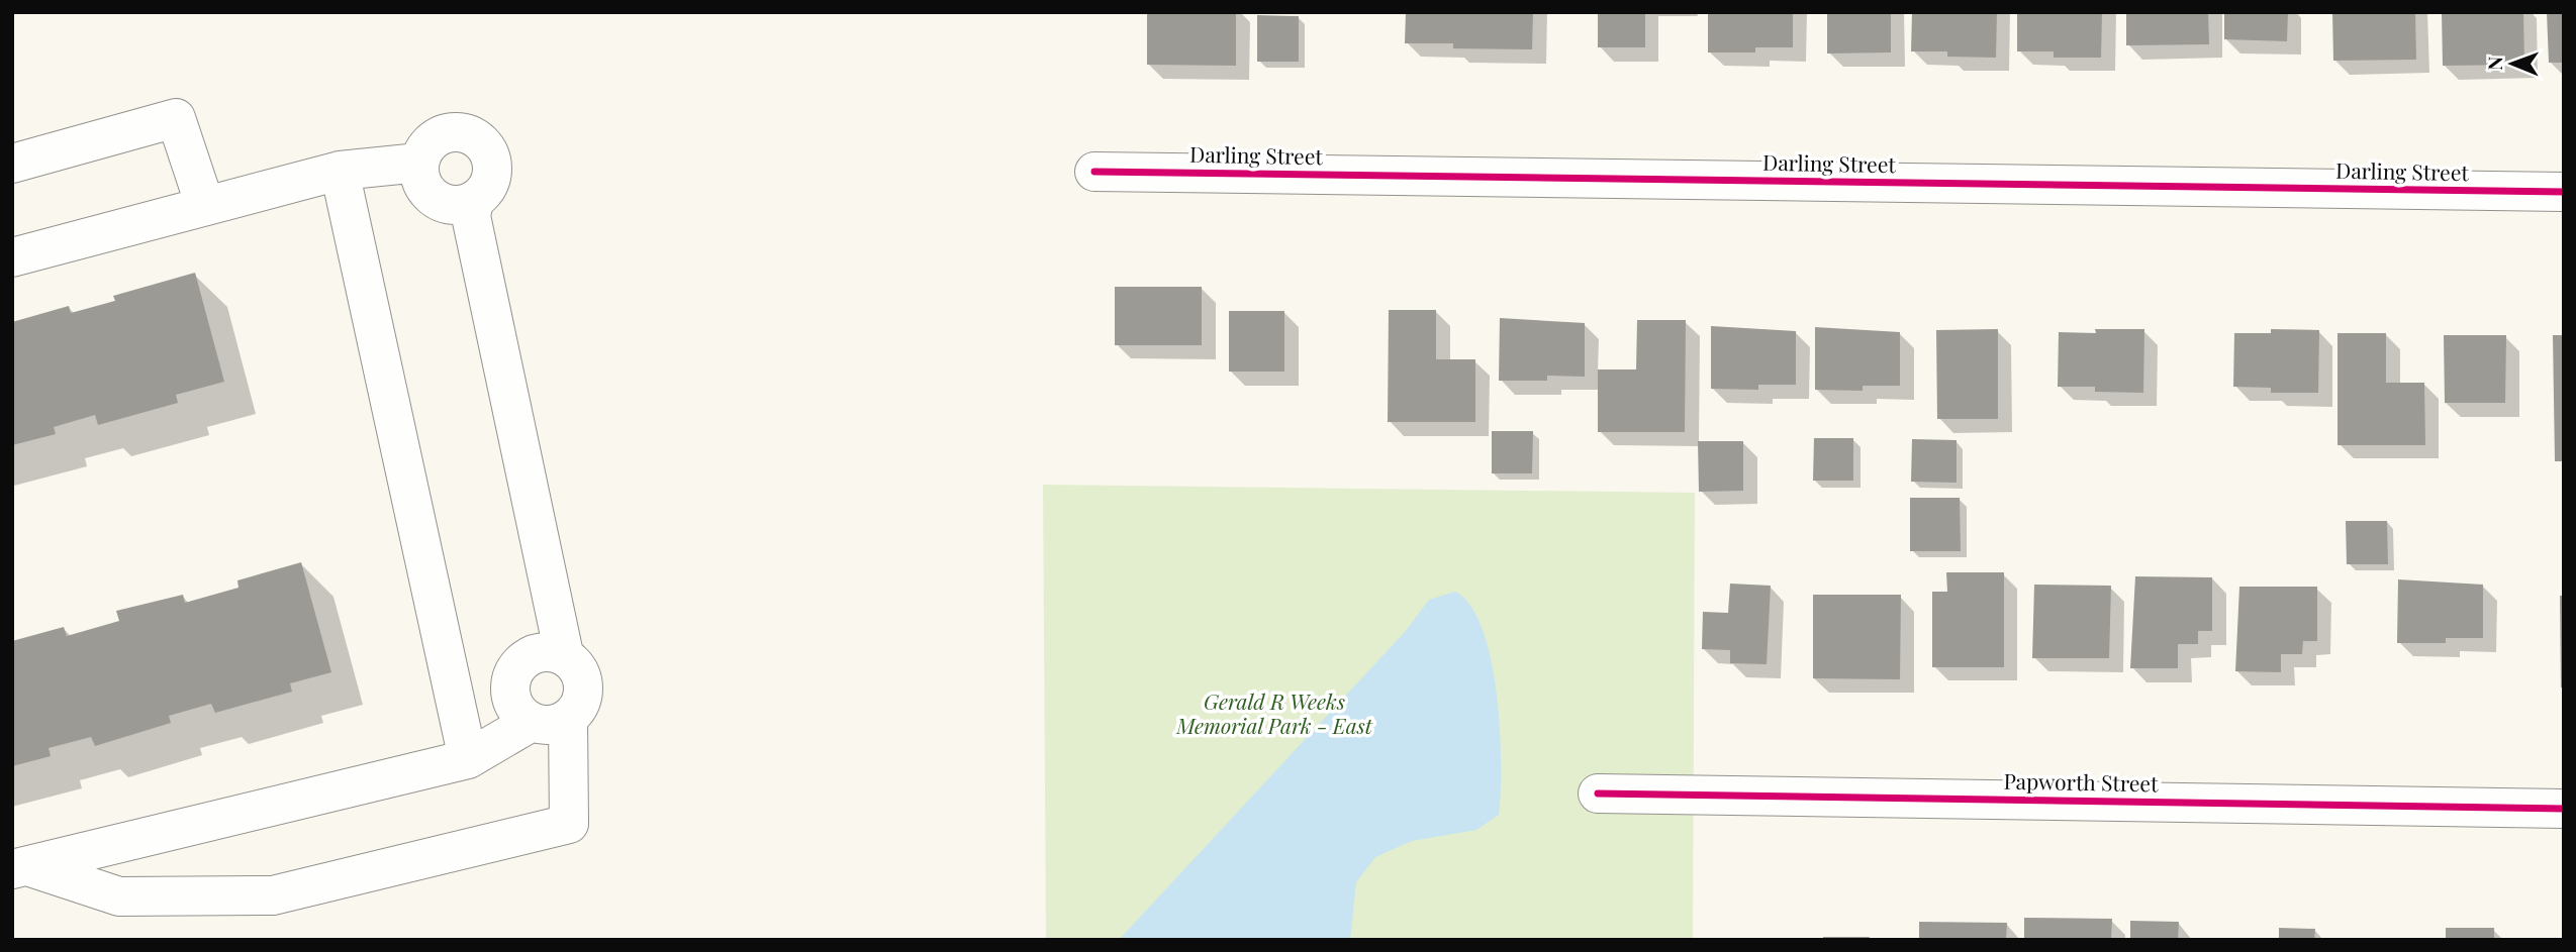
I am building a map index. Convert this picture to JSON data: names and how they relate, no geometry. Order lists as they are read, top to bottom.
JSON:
{
  "streets": {
    "street": ["Darling Street", "Papworth Street"]
  },
  "parks": ["Gerald R Weeks Memorial Park - East"],
  "north": "left"
}
